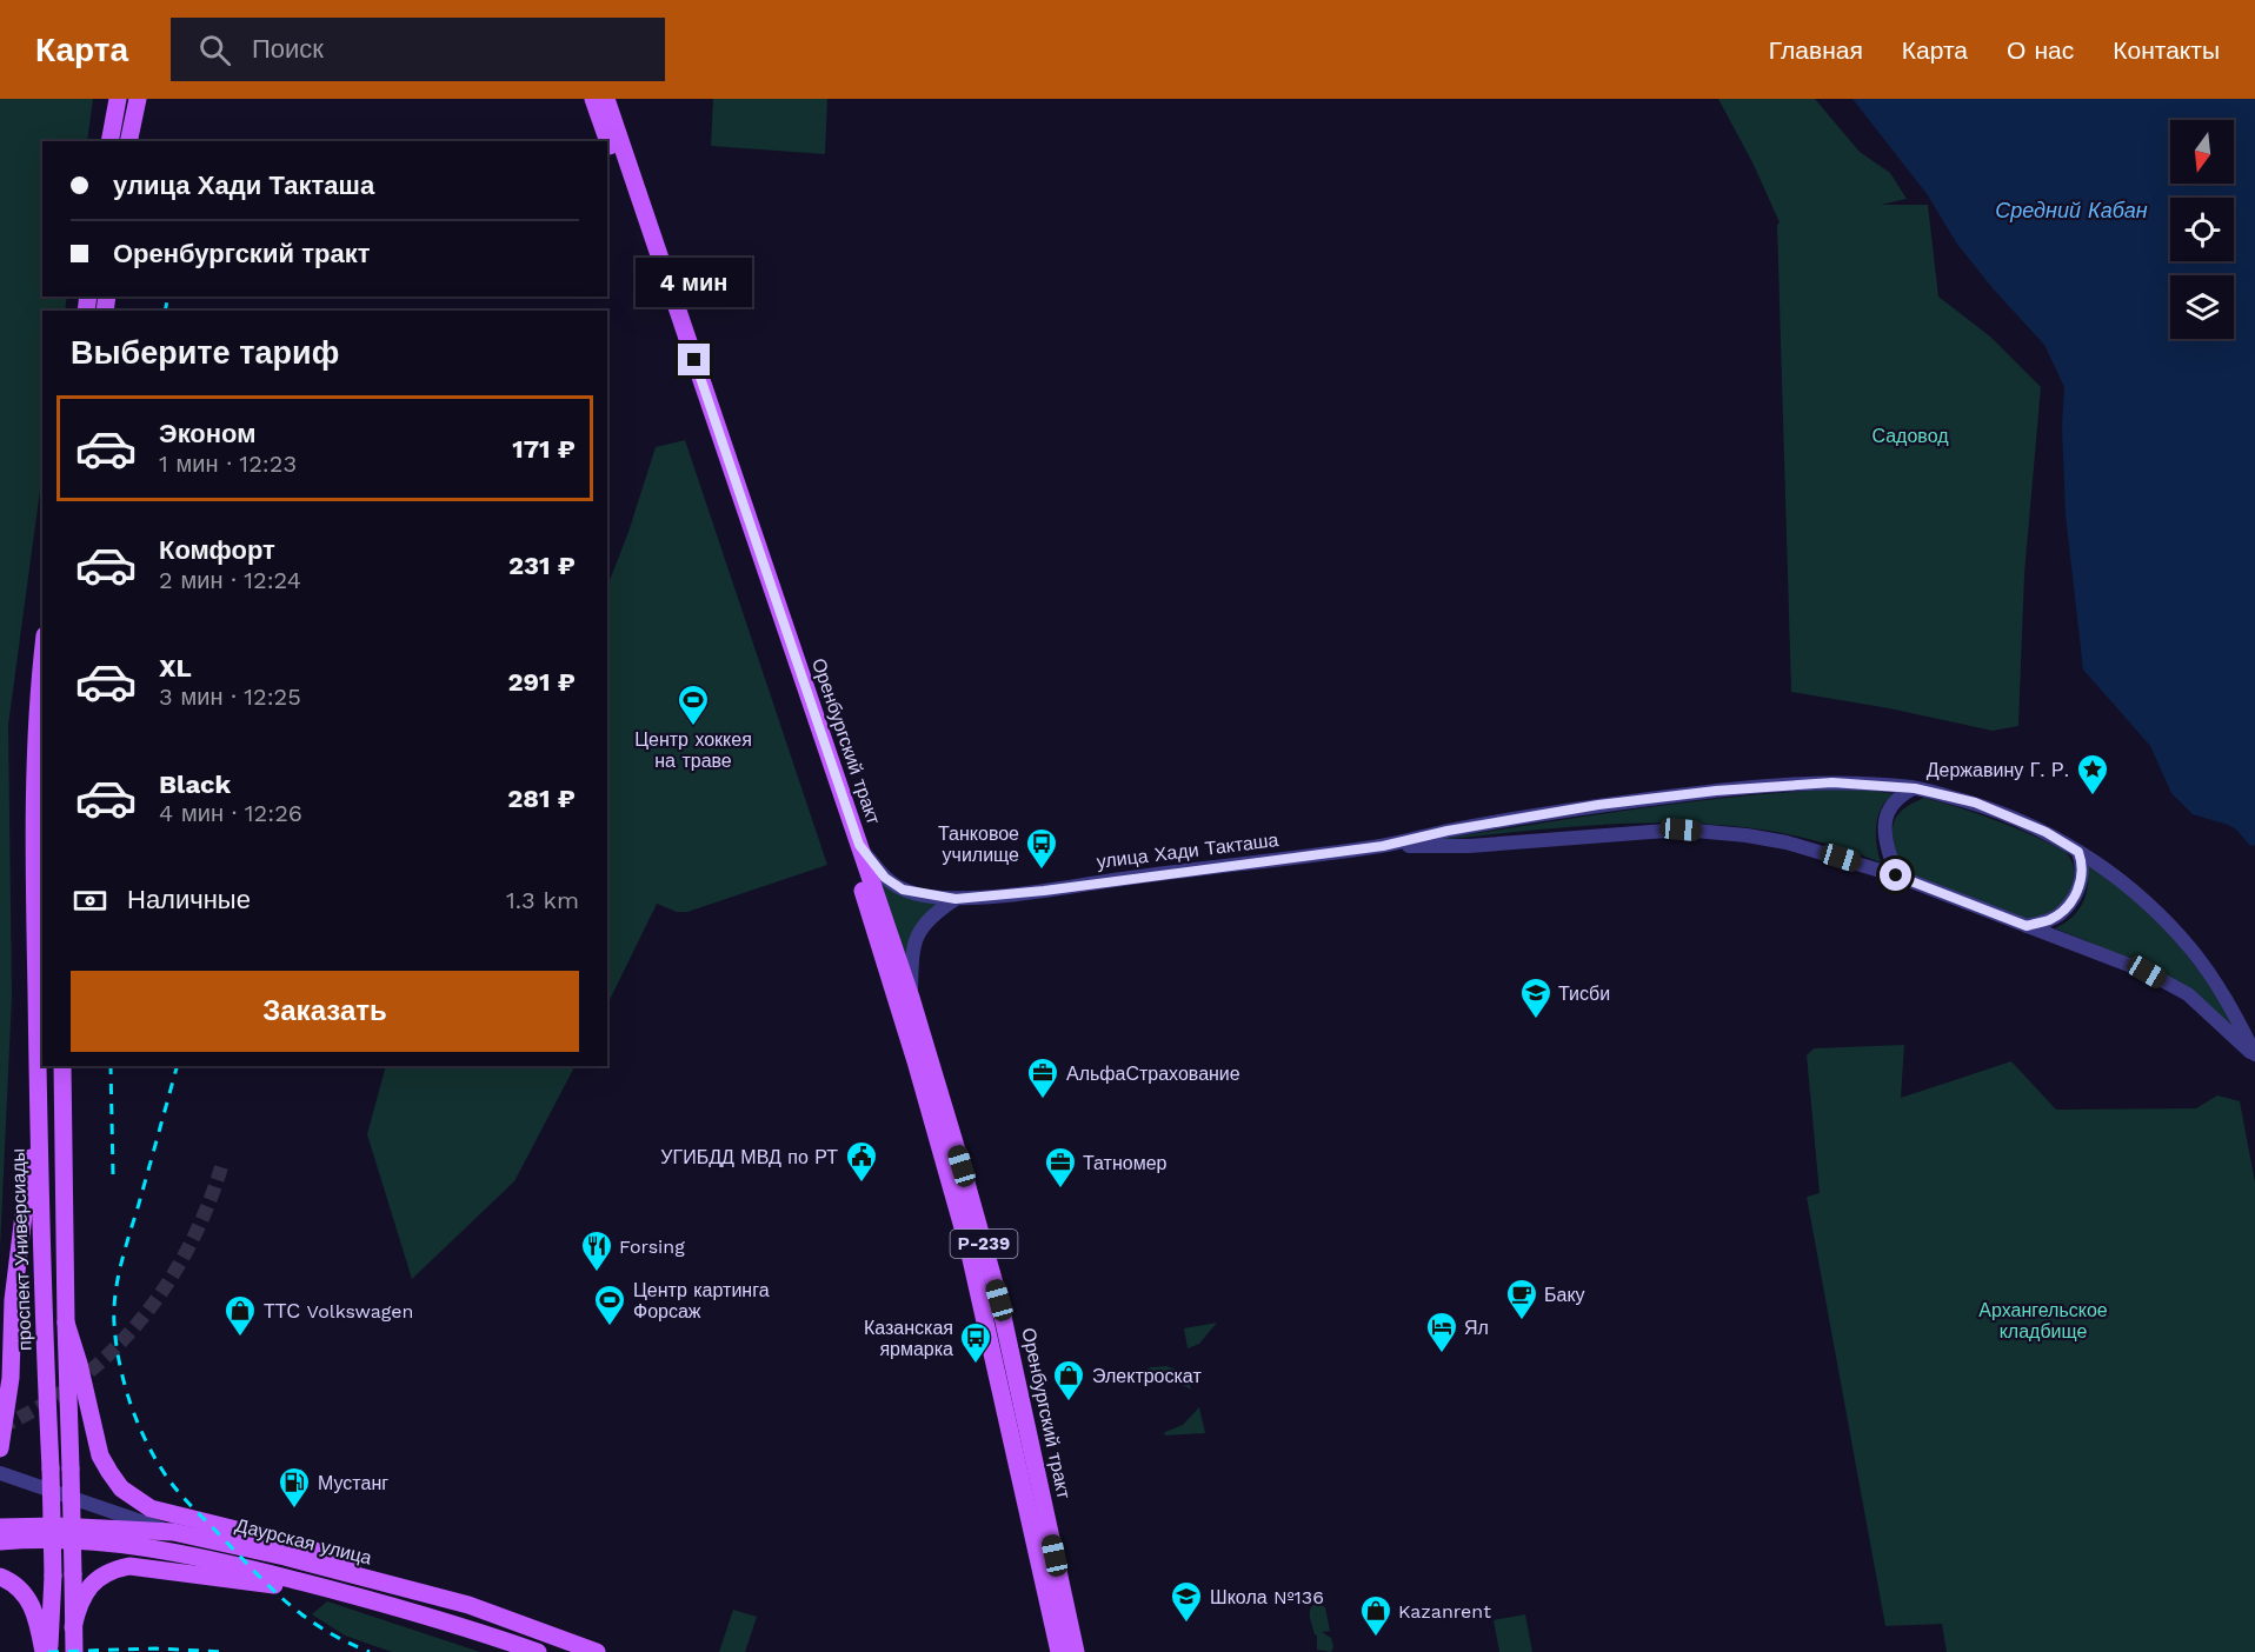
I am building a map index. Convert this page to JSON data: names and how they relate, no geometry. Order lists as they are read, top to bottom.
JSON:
{
  "streets": {
    "main road": [
      "Оренбургский тракт",
      "Р-239",
      "проспект Универсиады",
      "Даурская улица"
    ],
    "street": ["улица Хади Такташа"]
  },
  "crossings": [
    ["Оренбургский тракт", "улица Хади Такташа"]
  ],
  "water": ["Средний Кабан"],
  "parks": ["Садовод", "Архангельское кладбище"],
  "places": {
    "sports": ["Центр хоккея на траве", "Центр картинга Форсаж"],
    "place": ["Державину Г. Р."],
    "bus stop": ["Танковое училище", "Казанская ярмарка"],
    "school or university": ["Тисби", "Школа №136"],
    "office": ["АльфаСтрахование", "Татномер"],
    "public building": ["УГИБДД МВД по РТ"],
    "restaurant": ["Forsing"],
    "cafe": ["Баку"],
    "shop": ["ТТС Volkswagen", "Электроскат", "Kazanrent"],
    "hotel": ["Ял"],
    "fuel station": ["Мустанг"]
  },
  "north": "bottom",
  "page": {
    "header": "Карта",
    "search": "Поиск",
    "nav": [
      "Главная",
      "Карта",
      "О нас",
      "Контакты"
    ],
    "banner": ["улица Хади Такташа", "Оренбургский тракт"],
    "bubble": "4 мин",
    "heading": "Выберите тариф",
    "list": [
      {
        "name": "Эконом",
        "note": "1 мин · 12:23",
        "value": "171 ₽"
      },
      {
        "name": "Комфорт",
        "note": "2 мин · 12:24",
        "value": "231 ₽"
      },
      {
        "name": "XL",
        "note": "3 мин · 12:25",
        "value": "291 ₽"
      },
      {
        "name": "Black",
        "note": "4 мин · 12:26",
        "value": "281 ₽"
      }
    ],
    "pay": ["Наличные", "1.3 km"],
    "buttons": "Заказать"
  }
}
